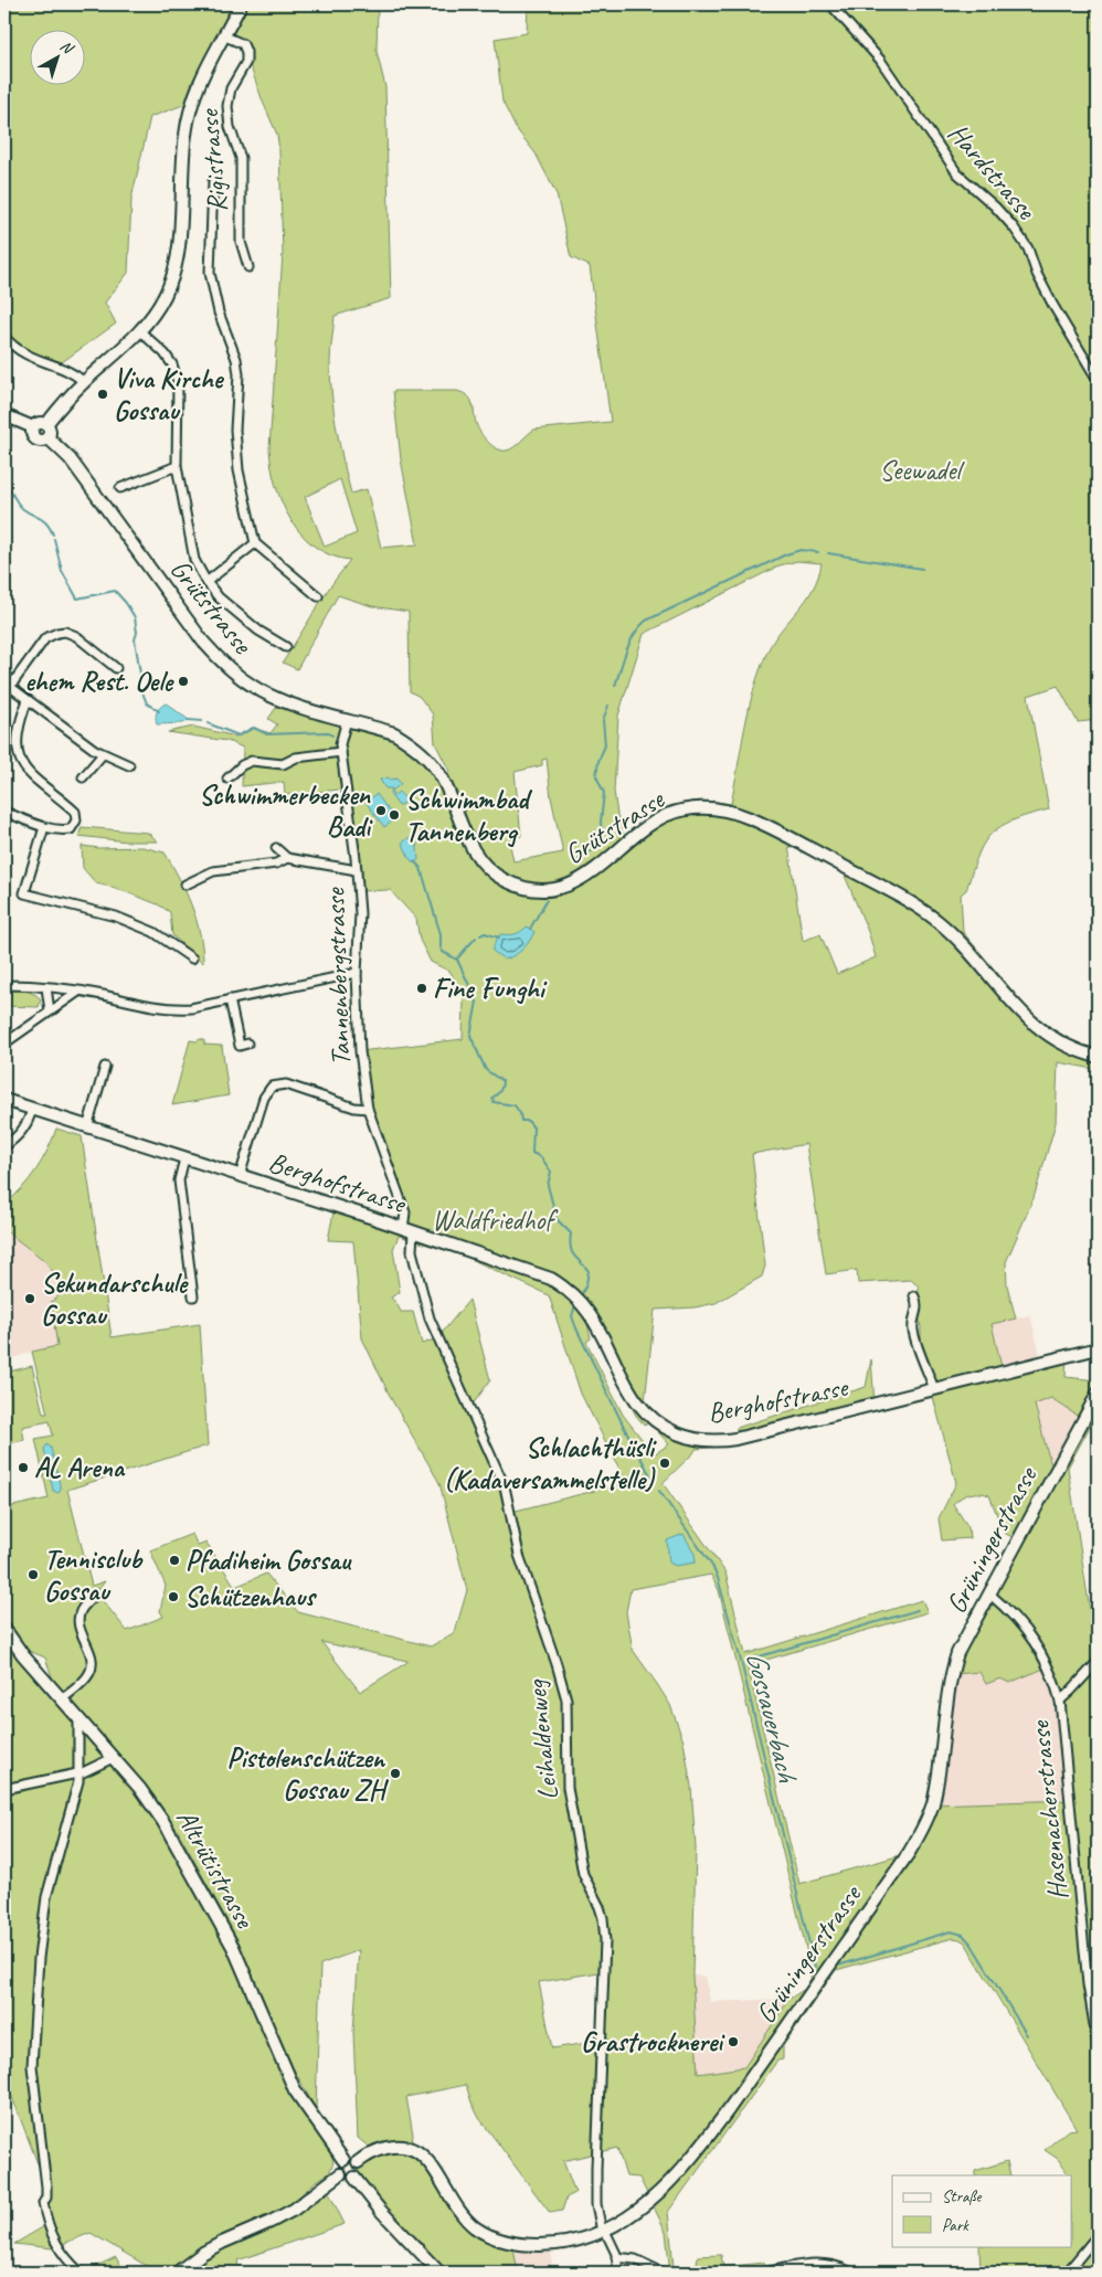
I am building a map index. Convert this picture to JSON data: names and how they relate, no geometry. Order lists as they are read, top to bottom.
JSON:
{
  "streets": {
    "main road": [
      "Grütstrasse",
      "Berghofstrasse",
      "Grüningerstrasse",
      "Altrütistrasse"
    ],
    "street": [
      "Rigistrasse",
      "Hardstrasse",
      "Tannenbergstrasse",
      "Leihaldenweg",
      "Hasenacherstrasse"
    ]
  },
  "crossings": [
    ["Grütstrasse", "Tannenbergstrasse"],
    ["Tannenbergstrasse", "Berghofstrasse"],
    ["Tannenbergstrasse", "Leihaldenweg"],
    ["Berghofstrasse", "Leihaldenweg"],
    ["Grüningerstrasse", "Leihaldenweg"],
    ["Grüningerstrasse", "Hasenacherstrasse"],
    ["Grüningerstrasse", "Altrütistrasse"]
  ],
  "water": ["Gossauerbach"],
  "parks": ["Seewadel", "Waldfriedhof"],
  "places": [
    "Viva Kirche Gossau",
    "ehem Rest. Oele",
    "Schwimmerbecken Badi",
    "Schwimmbad Tannenberg",
    "Fine Funghi",
    "Sekundarschule Gossau",
    "Schlachthüsli (Kadaversammelstelle)",
    "AL Arena",
    "Pfadiheim Gossau",
    "Tennisclub Gossau",
    "Schützenhaus",
    "Pistolenschützen Gossau ZH",
    "Grastrocknerei"
  ],
  "legend": ["Straße", "Park"],
  "north": "top right"
}
